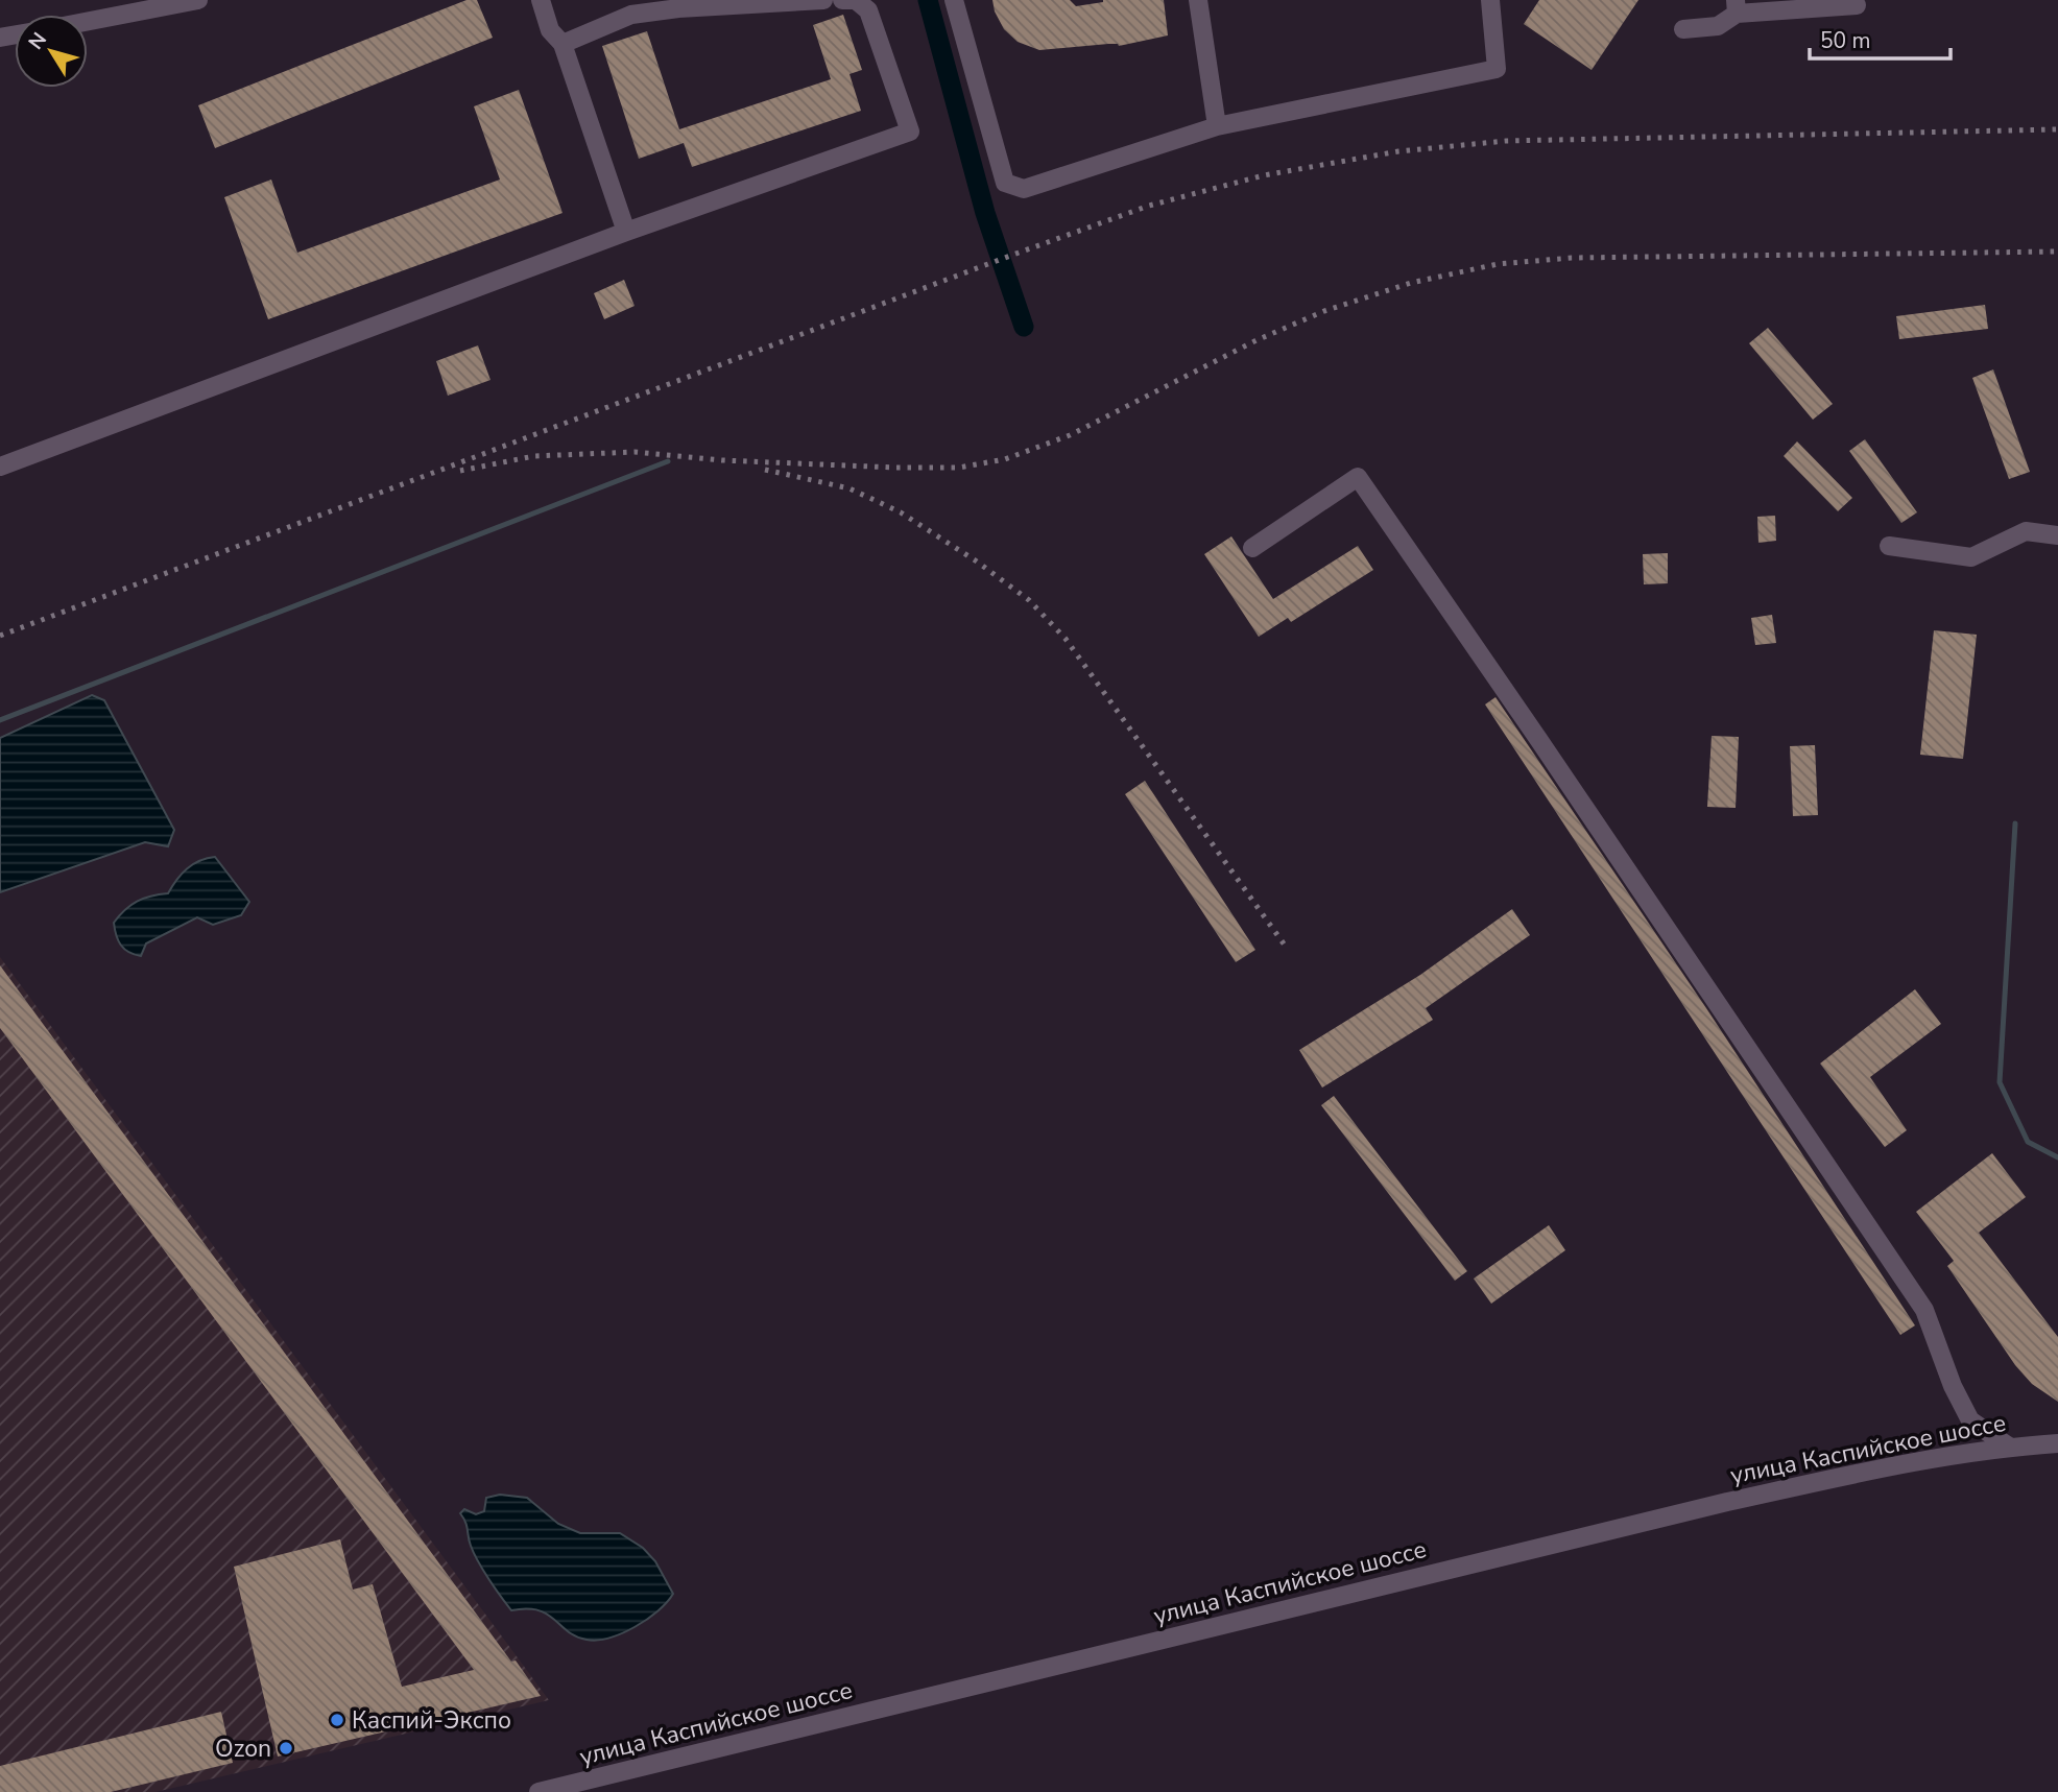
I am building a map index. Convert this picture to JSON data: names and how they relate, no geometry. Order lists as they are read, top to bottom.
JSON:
{
  "streets": {
    "street": ["улица Каспийское шоссе"]
  },
  "places": ["Каспий-Экспо", "Ozon"],
  "scale_bar": "50 m",
  "north": "top left"
}
